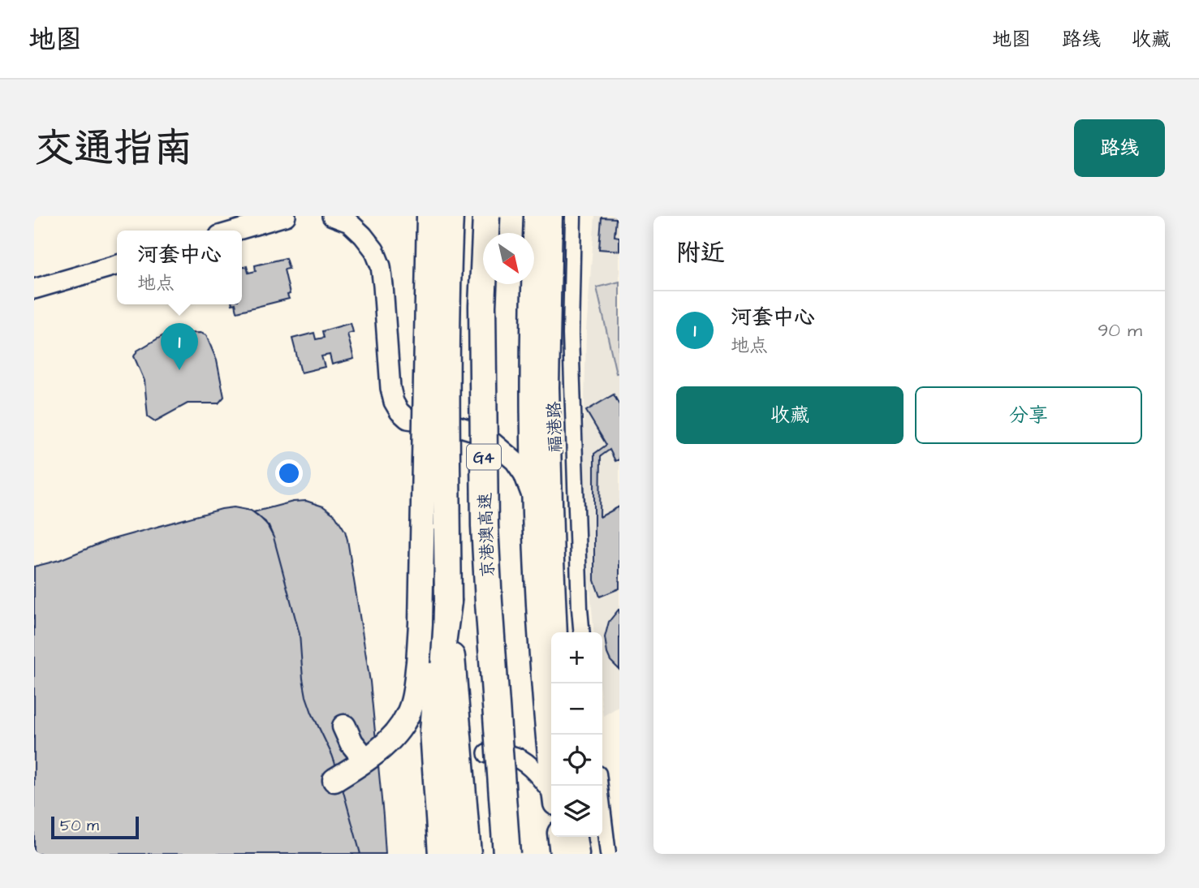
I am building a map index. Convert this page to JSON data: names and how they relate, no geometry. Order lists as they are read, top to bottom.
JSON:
{
  "streets": {
    "highway": ["G4", "京港澳高速"],
    "street": ["福港路"]
  },
  "scale_bar": "50 m",
  "north": "bottom right",
  "page": {
    "header": "地图",
    "nav": ["地图", "路线", "收藏"],
    "title": "交通指南",
    "buttons": [
      "路线",
      ["收藏", "分享"]
    ],
    "heading": "附近",
    "popup": ["河套中心", "地点"],
    "list": [
      {
        "mark": "1",
        "name": "河套中心",
        "note": "地点",
        "value": "90 m"
      }
    ],
    "pins": "1",
    "map_buttons": ["+", "−"],
    "scale": "50 m"
  }
}
